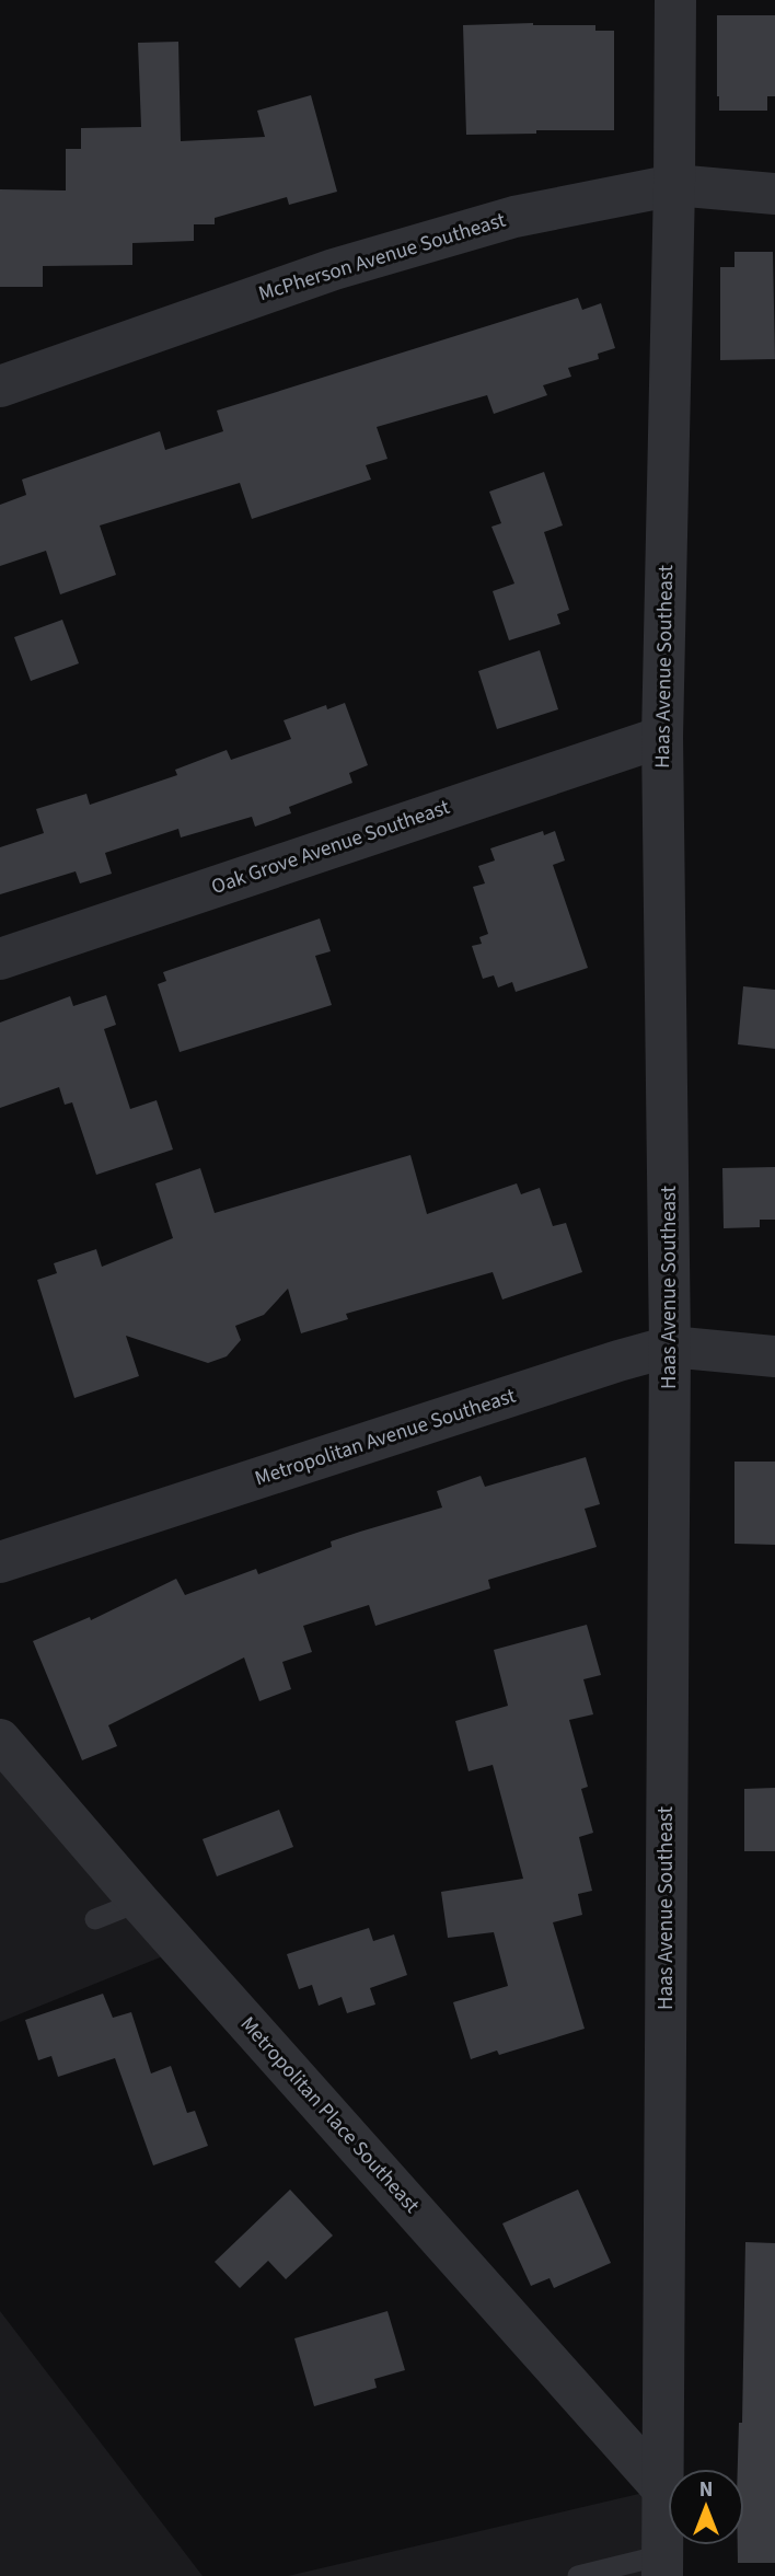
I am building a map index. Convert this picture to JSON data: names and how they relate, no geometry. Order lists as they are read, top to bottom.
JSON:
{
  "streets": {
    "street": [
      "McPherson Avenue Southeast",
      "Haas Avenue Southeast",
      "Oak Grove Avenue Southeast",
      "Metropolitan Avenue Southeast",
      "Metropolitan Place Southeast"
    ]
  },
  "crossings": [
    ["McPherson Avenue Southeast", "Haas Avenue Southeast"],
    ["Haas Avenue Southeast", "Oak Grove Avenue Southeast"],
    ["Haas Avenue Southeast", "Metropolitan Avenue Southeast"],
    ["Haas Avenue Southeast", "Metropolitan Place Southeast"]
  ],
  "north": "top"
}
